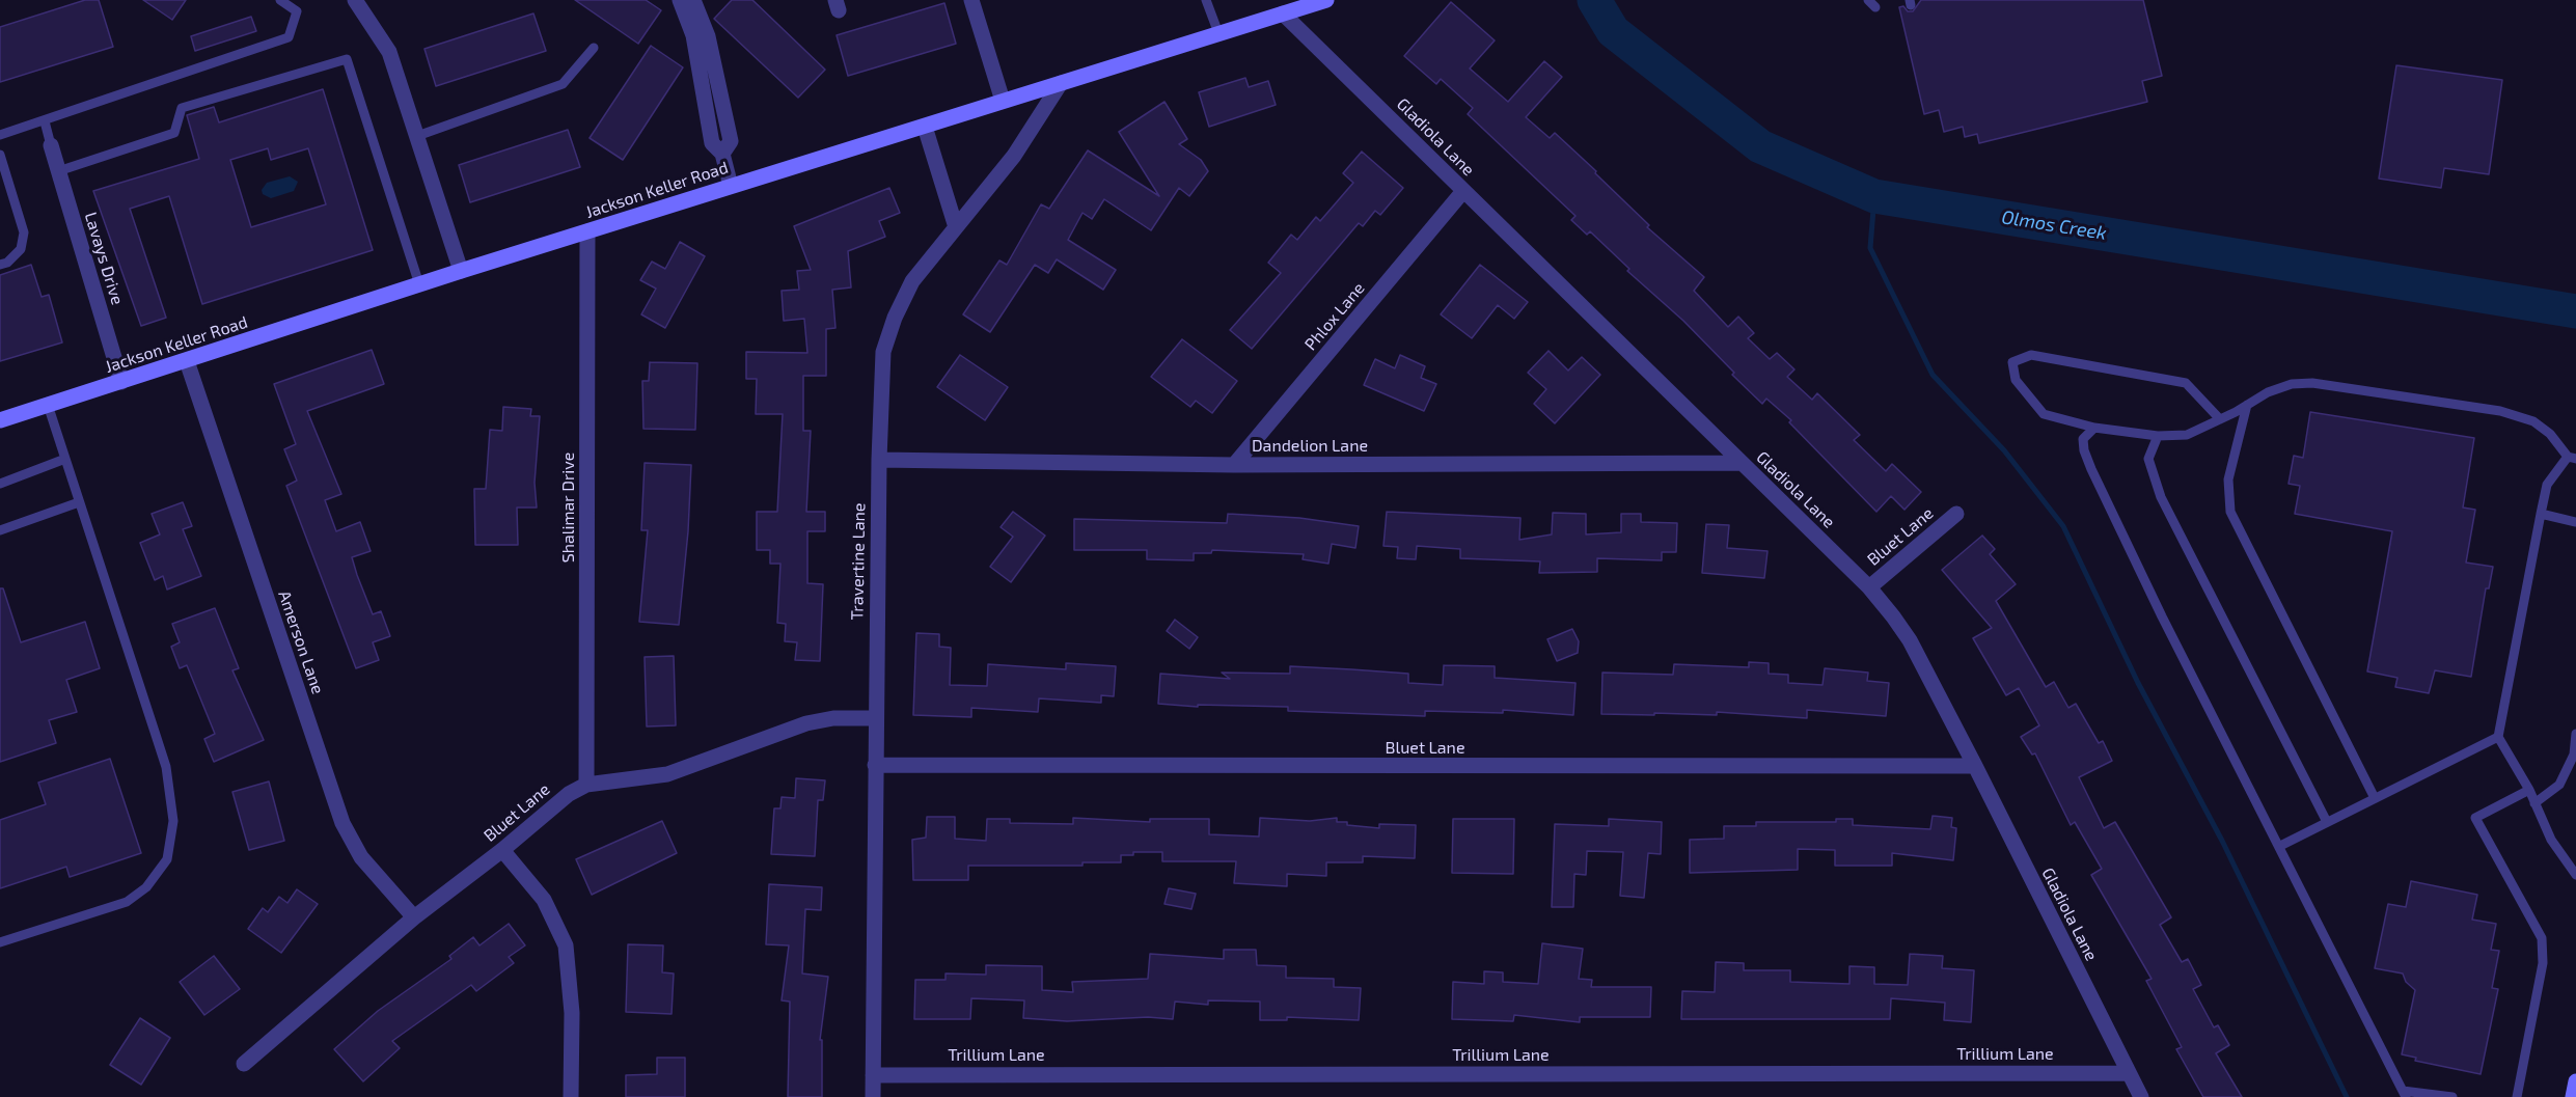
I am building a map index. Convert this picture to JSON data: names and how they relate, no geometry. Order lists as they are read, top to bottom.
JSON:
{
  "streets": {
    "main road": ["Jackson Keller Road"],
    "street": [
      "Gladiola Lane",
      "Lavays Drive",
      "Phlox Lane",
      "Dandelion Lane",
      "Shalimar Drive",
      "Bluet Lane",
      "Travertine Lane",
      "Amerson Lane",
      "Trillium Lane"
    ]
  },
  "crossings": [
    ["Gladiola Lane", "Jackson Keller Road"],
    ["Gladiola Lane", "Phlox Lane"],
    ["Gladiola Lane", "Dandelion Lane"],
    ["Gladiola Lane", "Bluet Lane"],
    ["Gladiola Lane", "Trillium Lane"],
    ["Jackson Keller Road", "Lavays Drive"],
    ["Jackson Keller Road", "Shalimar Drive"],
    ["Jackson Keller Road", "Travertine Lane"],
    ["Jackson Keller Road", "Amerson Lane"],
    ["Phlox Lane", "Dandelion Lane"],
    ["Dandelion Lane", "Travertine Lane"],
    ["Shalimar Drive", "Bluet Lane"],
    ["Bluet Lane", "Travertine Lane"],
    ["Bluet Lane", "Amerson Lane"],
    ["Travertine Lane", "Trillium Lane"]
  ],
  "water": ["Olmos Creek"]
}
